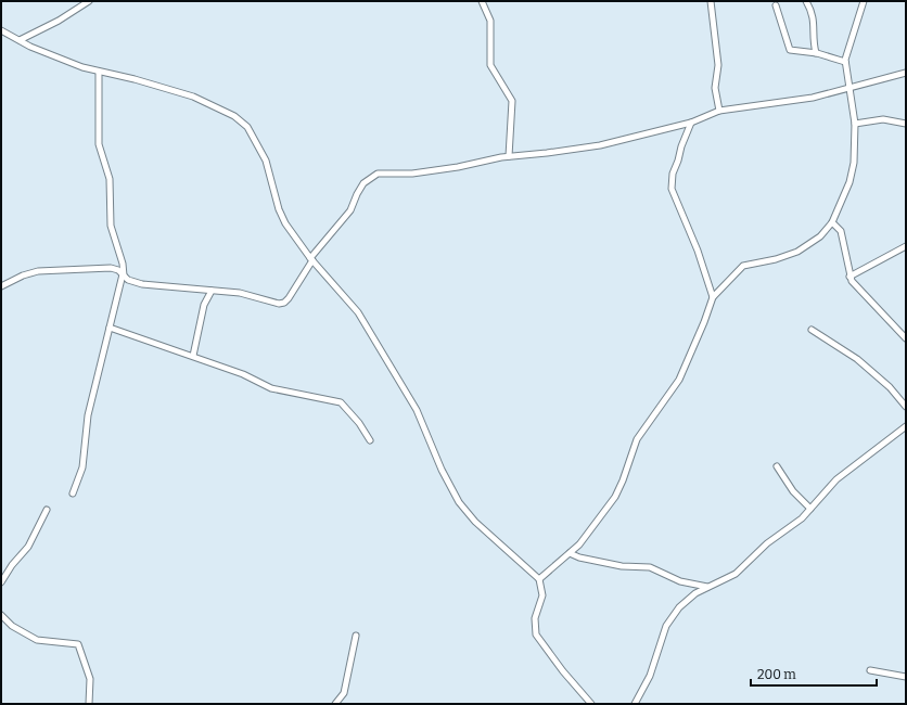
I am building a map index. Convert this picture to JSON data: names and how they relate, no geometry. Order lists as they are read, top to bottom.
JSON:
{
  "scale_bar": "200 m"
}
